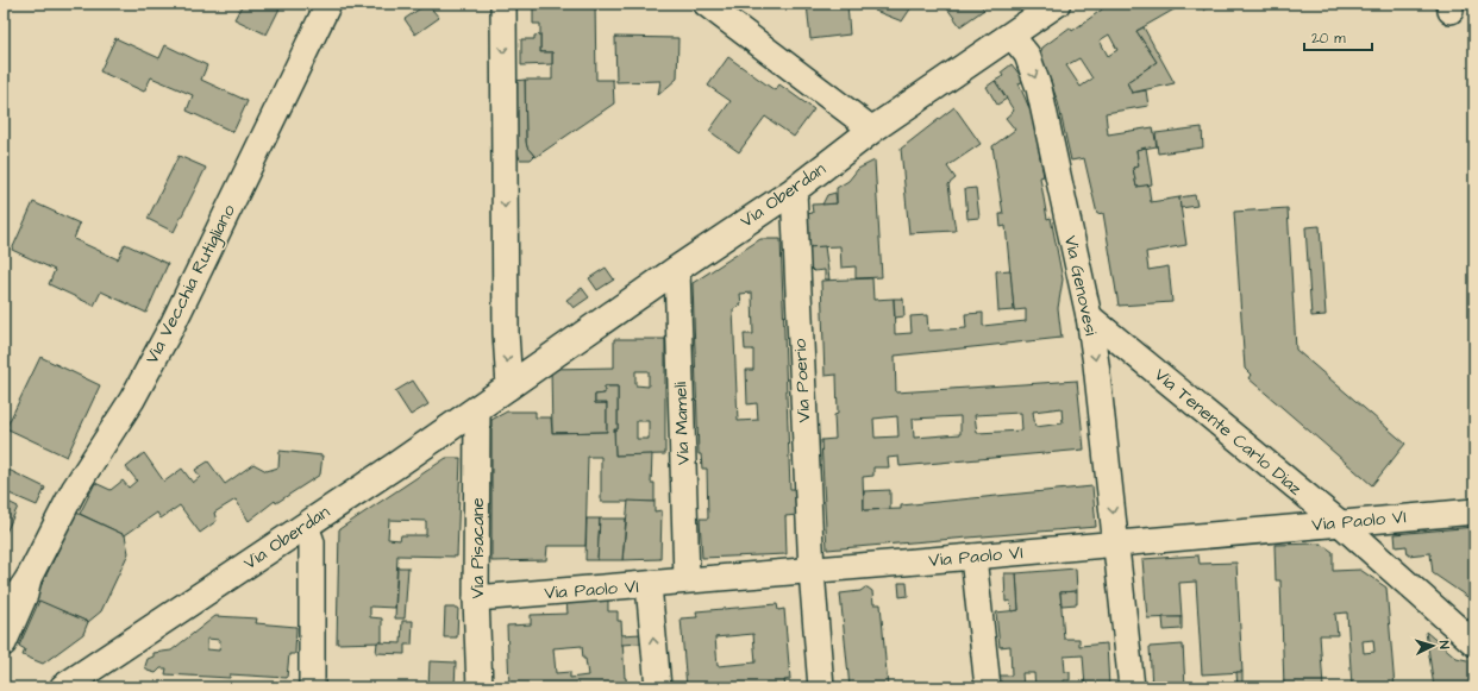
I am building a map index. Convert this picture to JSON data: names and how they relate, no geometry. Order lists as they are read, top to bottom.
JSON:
{
  "streets": {
    "street": [
      "Via Oberdan",
      "Via Vecchia Rutigliano",
      "Via Genovesi",
      "Via Poerio",
      "Via Mameli",
      "Via Tenente Carlo Diaz",
      "Via Paolo VI",
      "Via Pisacane"
    ]
  },
  "crossings": [
    ["Via Oberdan", "Via Genovesi"],
    ["Via Oberdan", "Via Poerio"],
    ["Via Oberdan", "Via Mameli"],
    ["Via Oberdan", "Via Pisacane"],
    ["Via Genovesi", "Via Tenente Carlo Diaz"],
    ["Via Genovesi", "Via Paolo VI"],
    ["Via Poerio", "Via Paolo VI"],
    ["Via Mameli", "Via Paolo VI"],
    ["Via Tenente Carlo Diaz", "Via Paolo VI"],
    ["Via Paolo VI", "Via Pisacane"]
  ],
  "one_way": ["Via Genovesi"],
  "scale_bar": "20 m",
  "north": "right"
}
